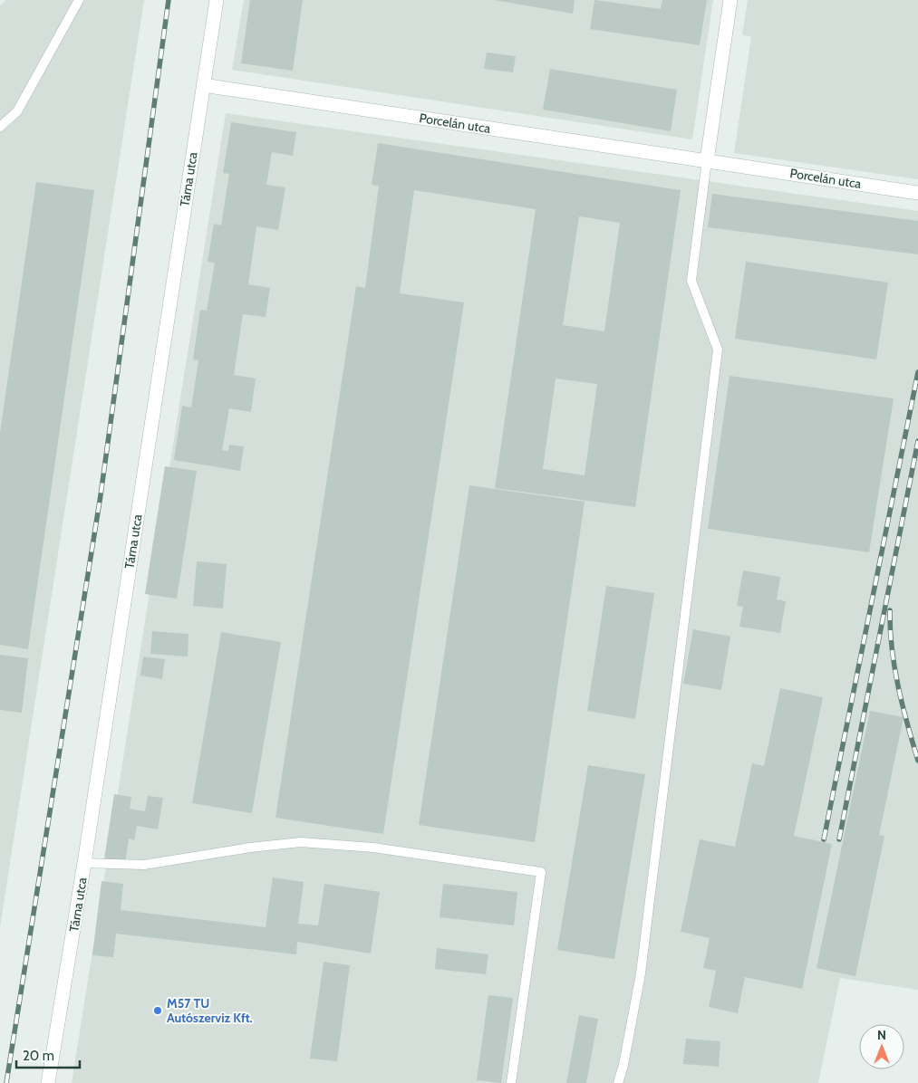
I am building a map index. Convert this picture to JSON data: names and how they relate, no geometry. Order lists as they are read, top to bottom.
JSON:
{
  "streets": {
    "street": ["Porcelán utca", "Tárna utca"]
  },
  "crossings": [
    ["Porcelán utca", "Tárna utca"]
  ],
  "places": ["M57 TU Autószerviz Kft."],
  "scale_bar": "20 m",
  "north": "top"
}
